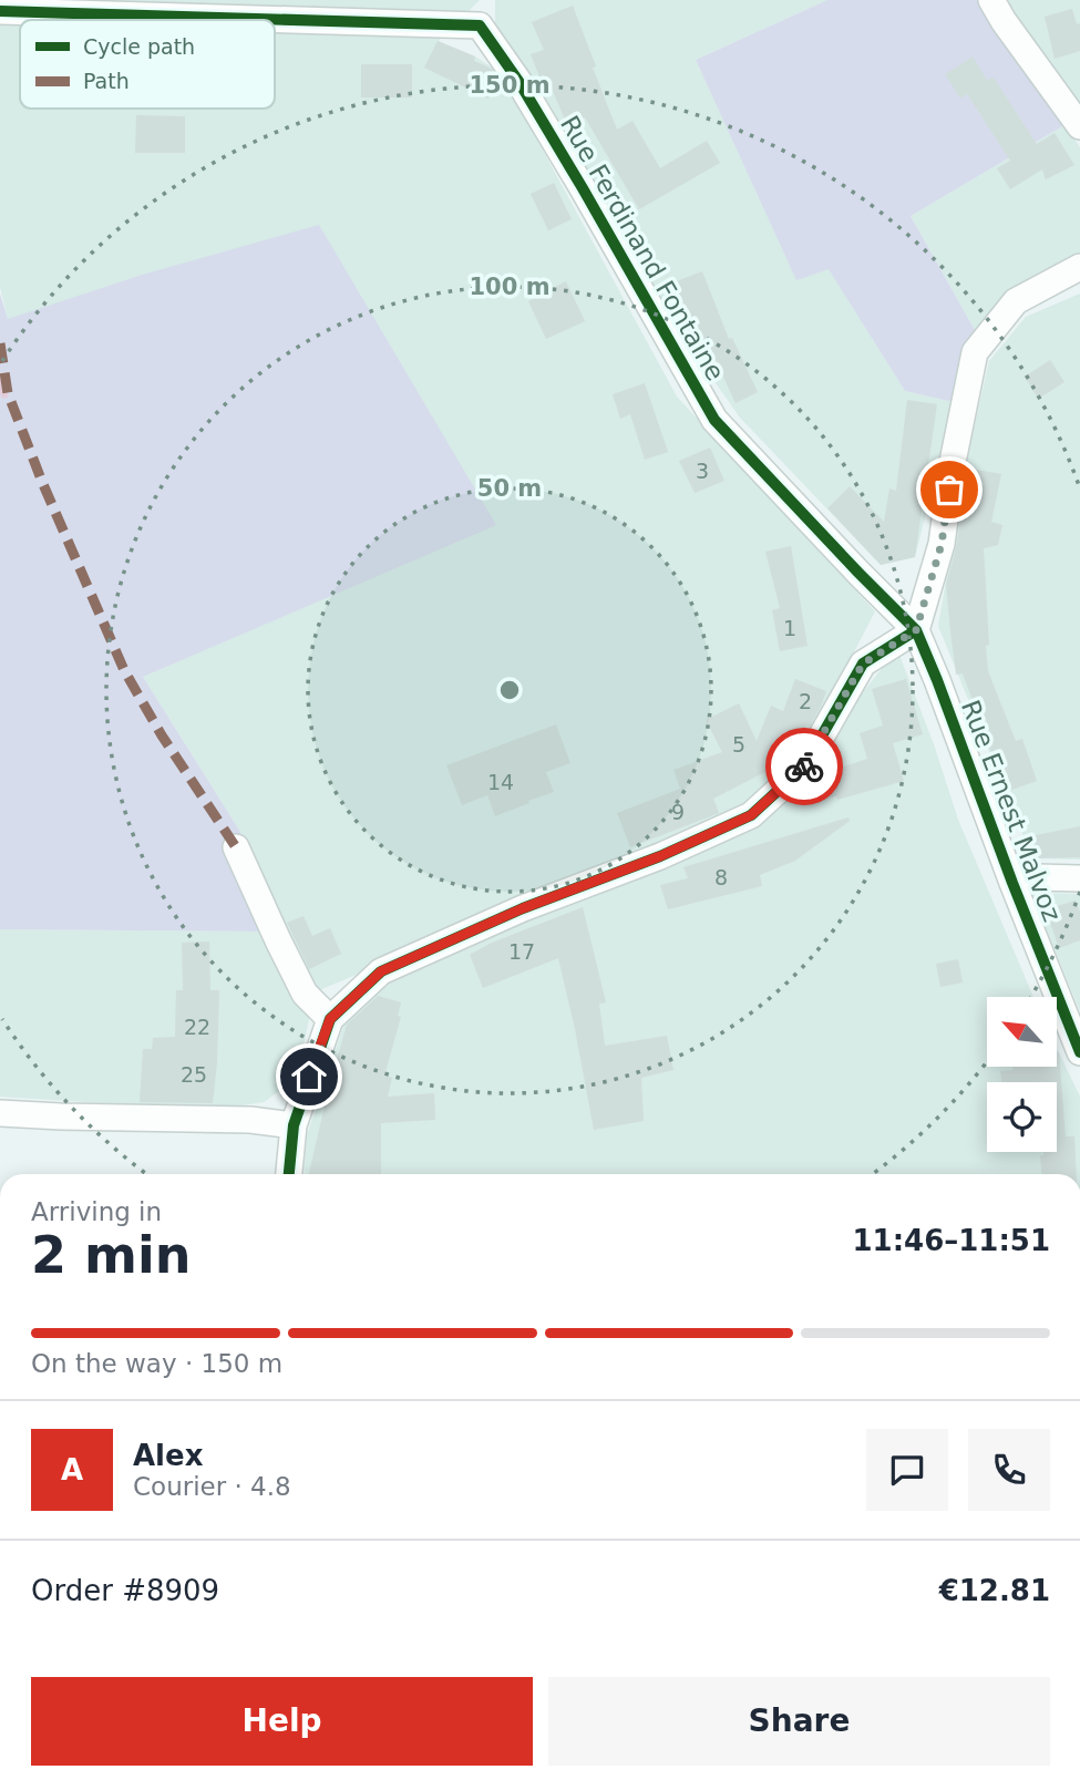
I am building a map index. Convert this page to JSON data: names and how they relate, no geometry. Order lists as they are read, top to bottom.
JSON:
{
  "streets": {
    "street": ["Rue Ferdinand Fontaine", "Rue Ernest Malvoz"]
  },
  "crossings": [
    ["Rue Ferdinand Fontaine", "Rue Ernest Malvoz"]
  ],
  "house_numbers": [
    "3",
    "1",
    "2",
    "5",
    "14",
    "9",
    "8",
    "17",
    "22",
    "25"
  ],
  "legend": ["Cycle path", "Path"],
  "north": "top left",
  "page": {
    "heading": ["2 min", "Arriving in", "11:46–11:51"],
    "panel": [
      "Alex",
      "Courier · 4.8",
      "Order #8909",
      "€12.81"
    ],
    "bar": "On the way · 150 m",
    "round": "A",
    "buttons": ["Help", "Share"]
  },
  "rings": ["150 m", "100 m", "50 m"]
}
